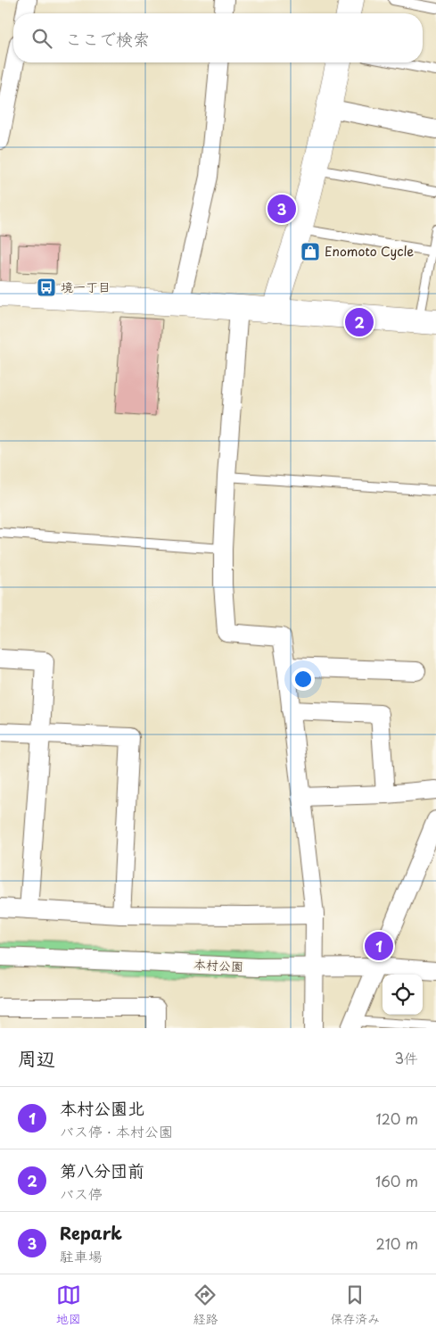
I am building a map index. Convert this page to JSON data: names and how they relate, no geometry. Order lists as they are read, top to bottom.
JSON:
{
  "streets": {
    "street": ["本村公園"]
  },
  "places": {
    "shop": ["Enomoto Cycle"],
    "bus stop": ["境一丁目"]
  },
  "page": {
    "search": "ここで検索",
    "pins": ["3", "2", "1"],
    "heading": ["周辺", "3件"],
    "list": [
      {
        "mark": "1",
        "name": "本村公園北",
        "note": "バス停 · 本村公園",
        "value": "120 m"
      },
      {
        "mark": "2",
        "name": "第八分団前",
        "note": "バス停",
        "value": "160 m"
      },
      {
        "mark": "3",
        "name": "Repark",
        "note": "駐車場",
        "value": "210 m"
      }
    ],
    "nav": ["地図", "経路", "保存済み"]
  }
}
